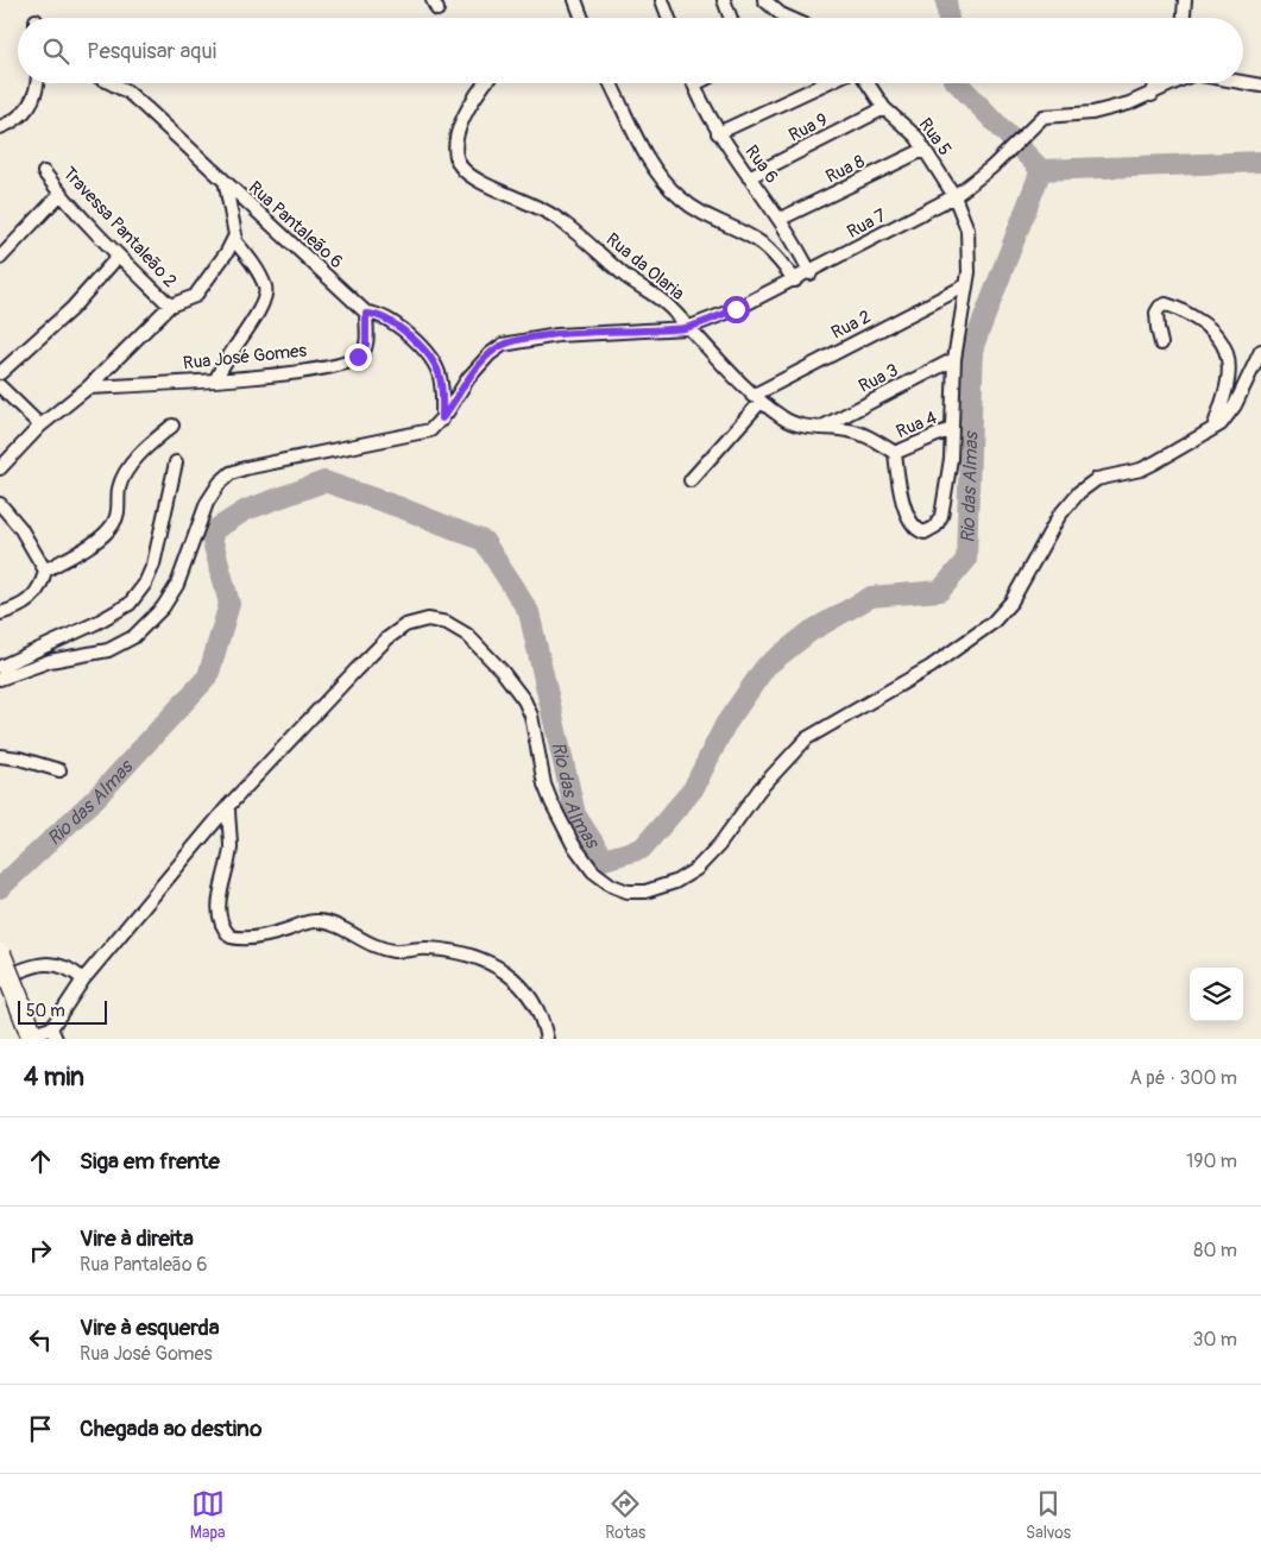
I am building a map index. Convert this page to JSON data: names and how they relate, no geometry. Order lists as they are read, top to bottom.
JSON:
{
  "streets": {
    "street": [
      "Rua 9",
      "Rua 5",
      "Rua 6",
      "Rua 8",
      "Rua 7",
      "Rua Pantaleão 6",
      "Travessa Pantaleão 2",
      "Rua da Olaria",
      "Rua 2",
      "Rua José Gomes",
      "Rua 3",
      "Rua 4"
    ]
  },
  "crossings": [
    ["Rua 9", "Rua 5"],
    ["Rua 9", "Rua 6"],
    ["Rua 5", "Rua 8"],
    ["Rua 5", "Rua 7"],
    ["Rua 5", "Rua 2"],
    ["Rua 6", "Rua 8"],
    ["Rua 6", "Rua 7"],
    ["Rua 7", "Rua Pantaleão 6"],
    ["Rua 7", "Rua da Olaria"],
    ["Rua Pantaleão 6", "Rua José Gomes"],
    ["Rua da Olaria", "Rua 2"],
    ["Rua da Olaria", "Rua 3"],
    ["Rua da Olaria", "Rua 4"]
  ],
  "water": ["Rio das Almas"],
  "scale_bar": "50 m",
  "page": {
    "search": "Pesquisar aqui",
    "scale": "50 m",
    "heading": ["4 min", "A pé · 300 m"],
    "list": [
      ["Siga em frente", "190 m"],
      ["Vire à direita", "Rua Pantaleão 6", "80 m"],
      ["Vire à esquerda", "Rua José Gomes", "30 m"],
      "Chegada ao destino"
    ],
    "nav": ["Mapa", "Rotas", "Salvos"]
  }
}
